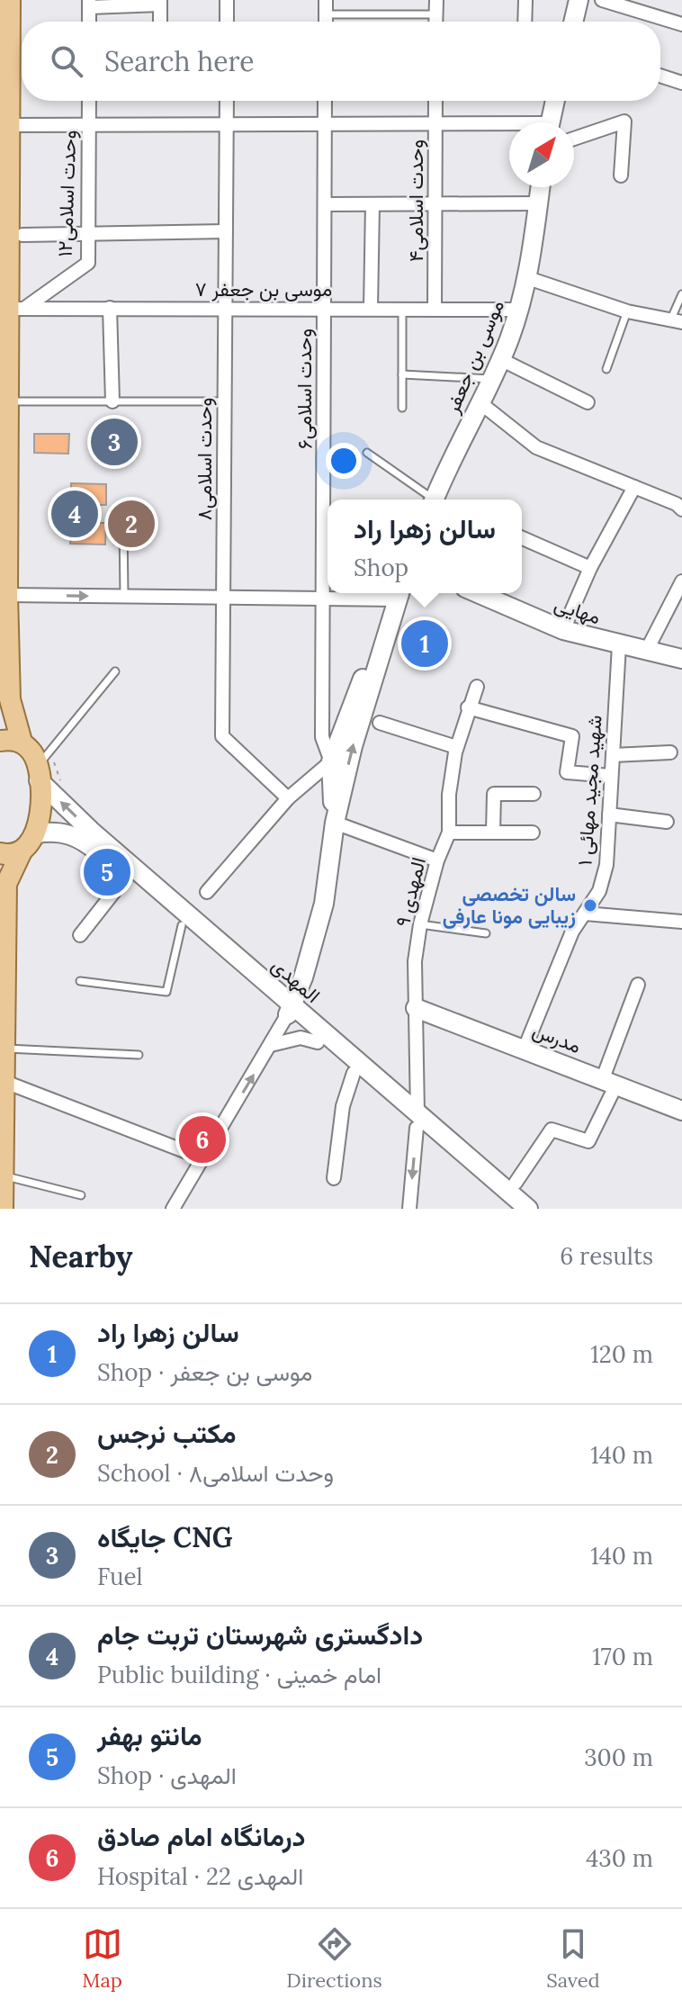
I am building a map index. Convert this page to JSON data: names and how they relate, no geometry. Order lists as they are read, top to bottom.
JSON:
{
  "streets": {
    "street": [
      "وحدت اسلامی۱۲",
      "وحدت اسلامی۴",
      "موسی بن جعفر ۷",
      "موسی بن جعفر",
      "وحدت اسلامی۶",
      "وحدت اسلامی۸",
      "مهایی",
      "شهید مجید مهائی ۱",
      "المهدی ۹",
      "المهدی",
      "مدرس"
    ]
  },
  "crossings": [
    ["وحدت اسلامی۱۲", "موسی بن جعفر ۷"],
    ["وحدت اسلامی۴", "موسی بن جعفر ۷"],
    ["موسی بن جعفر ۷", "موسی بن جعفر"],
    ["موسی بن جعفر ۷", "وحدت اسلامی۶"],
    ["موسی بن جعفر ۷", "وحدت اسلامی۸"],
    ["مهایی", "شهید مجید مهائی ۱"],
    ["شهید مجید مهائی ۱", "مدرس"],
    ["المهدی ۹", "المهدی"],
    ["المهدی ۹", "مدرس"]
  ],
  "places": ["سالن تخصصی زیبایی مونا عارفی"],
  "north": "top right",
  "page": {
    "search": "Search here",
    "pins": [
      "3",
      "4",
      "2",
      "1",
      "5",
      "6"
    ],
    "popup": ["سالن زهرا راد", "Shop"],
    "heading": ["Nearby", "6 results"],
    "list": [
      {
        "mark": "1",
        "name": "سالن زهرا راد",
        "note": "Shop · موسی بن جعفر",
        "value": "120 m"
      },
      {
        "mark": "2",
        "name": "مكتب نرجس",
        "note": "School · وحدت اسلامی۸",
        "value": "140 m"
      },
      {
        "mark": "3",
        "name": "جایگاه CNG",
        "note": "Fuel",
        "value": "140 m"
      },
      {
        "mark": "4",
        "name": "دادگستری شهرستان تربت جام",
        "note": "Public building · امام خمینی",
        "value": "170 m"
      },
      {
        "mark": "5",
        "name": "مانتو بهفر",
        "note": "Shop · المهدی",
        "value": "300 m"
      },
      {
        "mark": "6",
        "name": "درمانگاه امام صادق",
        "note": "Hospital · المهدی 22",
        "value": "430 m"
      }
    ],
    "nav": ["Map", "Directions", "Saved"]
  }
}
